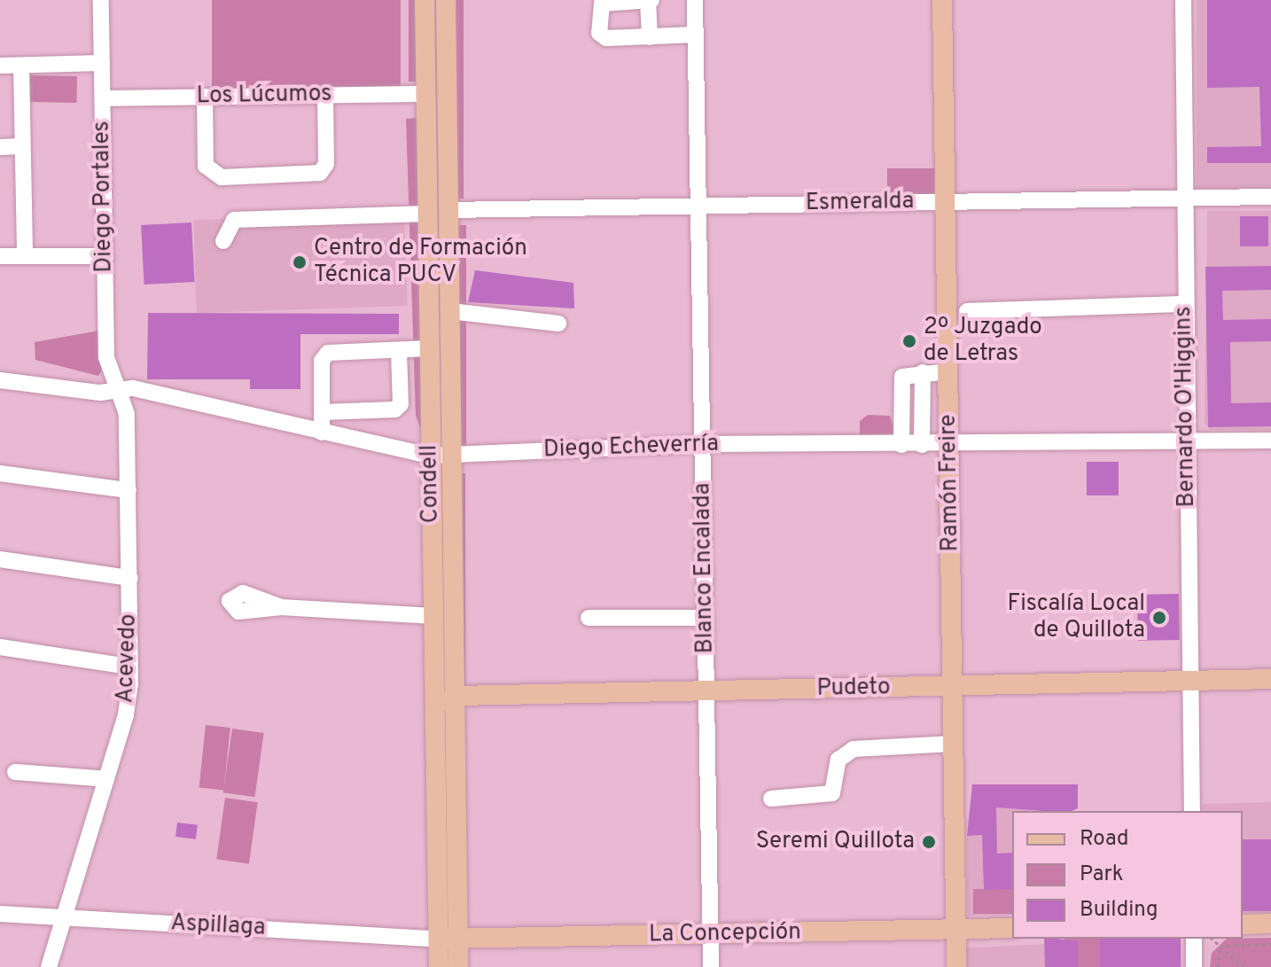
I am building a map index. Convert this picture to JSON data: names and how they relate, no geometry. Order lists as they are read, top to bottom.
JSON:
{
  "streets": {
    "main road": [
      "Ramón Freire",
      "Condell",
      "Pudeto",
      "La Concepción"
    ],
    "street": [
      "Los Lúcumos",
      "Diego Portales",
      "Esmeralda",
      "Bernardo O'Higgins",
      "Diego Echeverría",
      "Blanco Encalada",
      "Acevedo",
      "Aspillaga"
    ]
  },
  "crossings": [
    ["Los Lúcumos", "Diego Portales"],
    ["Los Lúcumos", "Condell"],
    ["Diego Portales", "Diego Echeverría"],
    ["Diego Portales", "Acevedo"],
    ["Esmeralda", "Bernardo O'Higgins"],
    ["Esmeralda", "Ramón Freire"],
    ["Esmeralda", "Condell"],
    ["Esmeralda", "Blanco Encalada"],
    ["Bernardo O'Higgins", "Diego Echeverría"],
    ["Bernardo O'Higgins", "Pudeto"],
    ["Diego Echeverría", "Ramón Freire"],
    ["Diego Echeverría", "Condell"],
    ["Diego Echeverría", "Blanco Encalada"],
    ["Diego Echeverría", "Acevedo"],
    ["Ramón Freire", "Pudeto"],
    ["Ramón Freire", "La Concepción"],
    ["Condell", "Pudeto"],
    ["Condell", "Aspillaga"],
    ["Condell", "La Concepción"],
    ["Blanco Encalada", "Pudeto"],
    ["Blanco Encalada", "La Concepción"],
    ["Acevedo", "Aspillaga"],
    ["Aspillaga", "La Concepción"]
  ],
  "places": [
    "Centro de Formación Técnica PUCV",
    "2º Juzgado de Letras",
    "Fiscalía Local de Quillota",
    "Seremi Quillota"
  ],
  "legend": ["Road", "Park", "Building"]
}
